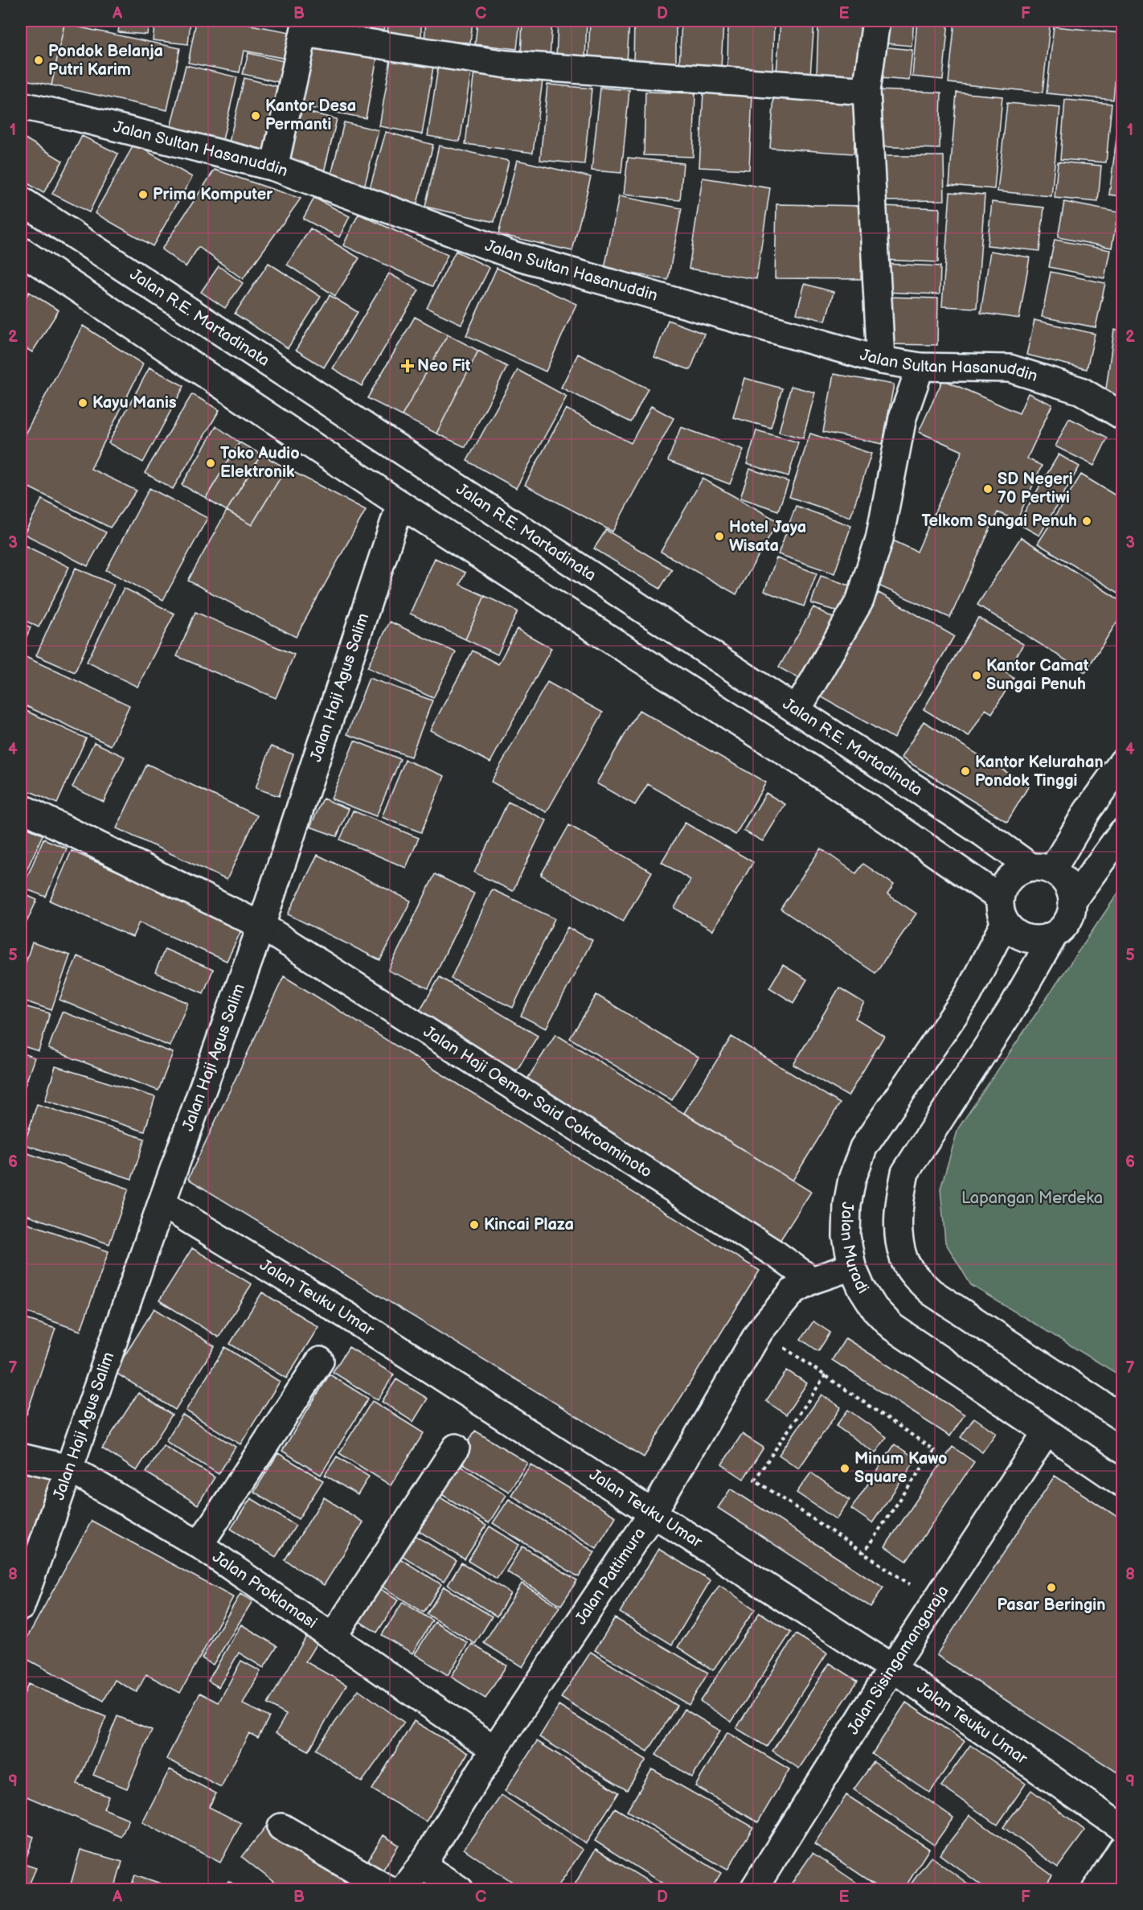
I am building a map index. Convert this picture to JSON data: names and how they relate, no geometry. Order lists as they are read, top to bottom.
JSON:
{
  "streets": {
    "main road": [
      "Jalan Sultan Hasanuddin",
      "Jalan R.E. Martadinata",
      "Jalan Haji Agus Salim",
      "Jalan Haji Oemar Said Cokroaminoto",
      "Jalan Muradi",
      "Jalan Teuku Umar",
      "Jalan Pattimura",
      "Jalan Proklamasi",
      "Jalan Sisingamangaraja"
    ]
  },
  "crossings": [
    ["Jalan R.E. Martadinata", "Jalan Muradi"],
    ["Jalan Haji Agus Salim", "Jalan Haji Oemar Said Cokroaminoto"],
    ["Jalan Haji Agus Salim", "Jalan Teuku Umar"],
    ["Jalan Haji Agus Salim", "Jalan Proklamasi"],
    ["Jalan Haji Oemar Said Cokroaminoto", "Jalan Pattimura"],
    ["Jalan Muradi", "Jalan Pattimura"],
    ["Jalan Muradi", "Jalan Sisingamangaraja"],
    ["Jalan Teuku Umar", "Jalan Pattimura"],
    ["Jalan Teuku Umar", "Jalan Sisingamangaraja"],
    ["Jalan Pattimura", "Jalan Proklamasi"]
  ],
  "parks": ["Lapangan Merdeka"],
  "places": {
    "other": [
      "Pondok Belanja Putri Karim",
      "Kantor Desa Permanti",
      "Prima Komputer",
      "Kayu Manis",
      "Toko Audio Elektronik",
      "SD Negeri 70 Pertiwi",
      "Telkom Sungai Penuh",
      "Hotel Jaya Wisata",
      "Kantor Camat Sungai Penuh",
      "Kantor Kelurahan Pondok Tinggi",
      "Kincai Plaza",
      "Minum Kawo Square",
      "Pasar Beringin"
    ],
    "health": ["Neo Fit"]
  },
  "grid": {
    "columns": [
      "A",
      "B",
      "C",
      "D",
      "E",
      "F"
    ],
    "rows": [
      "1",
      "2",
      "3",
      "4",
      "5",
      "6",
      "7",
      "8",
      "9"
    ]
  }
}
